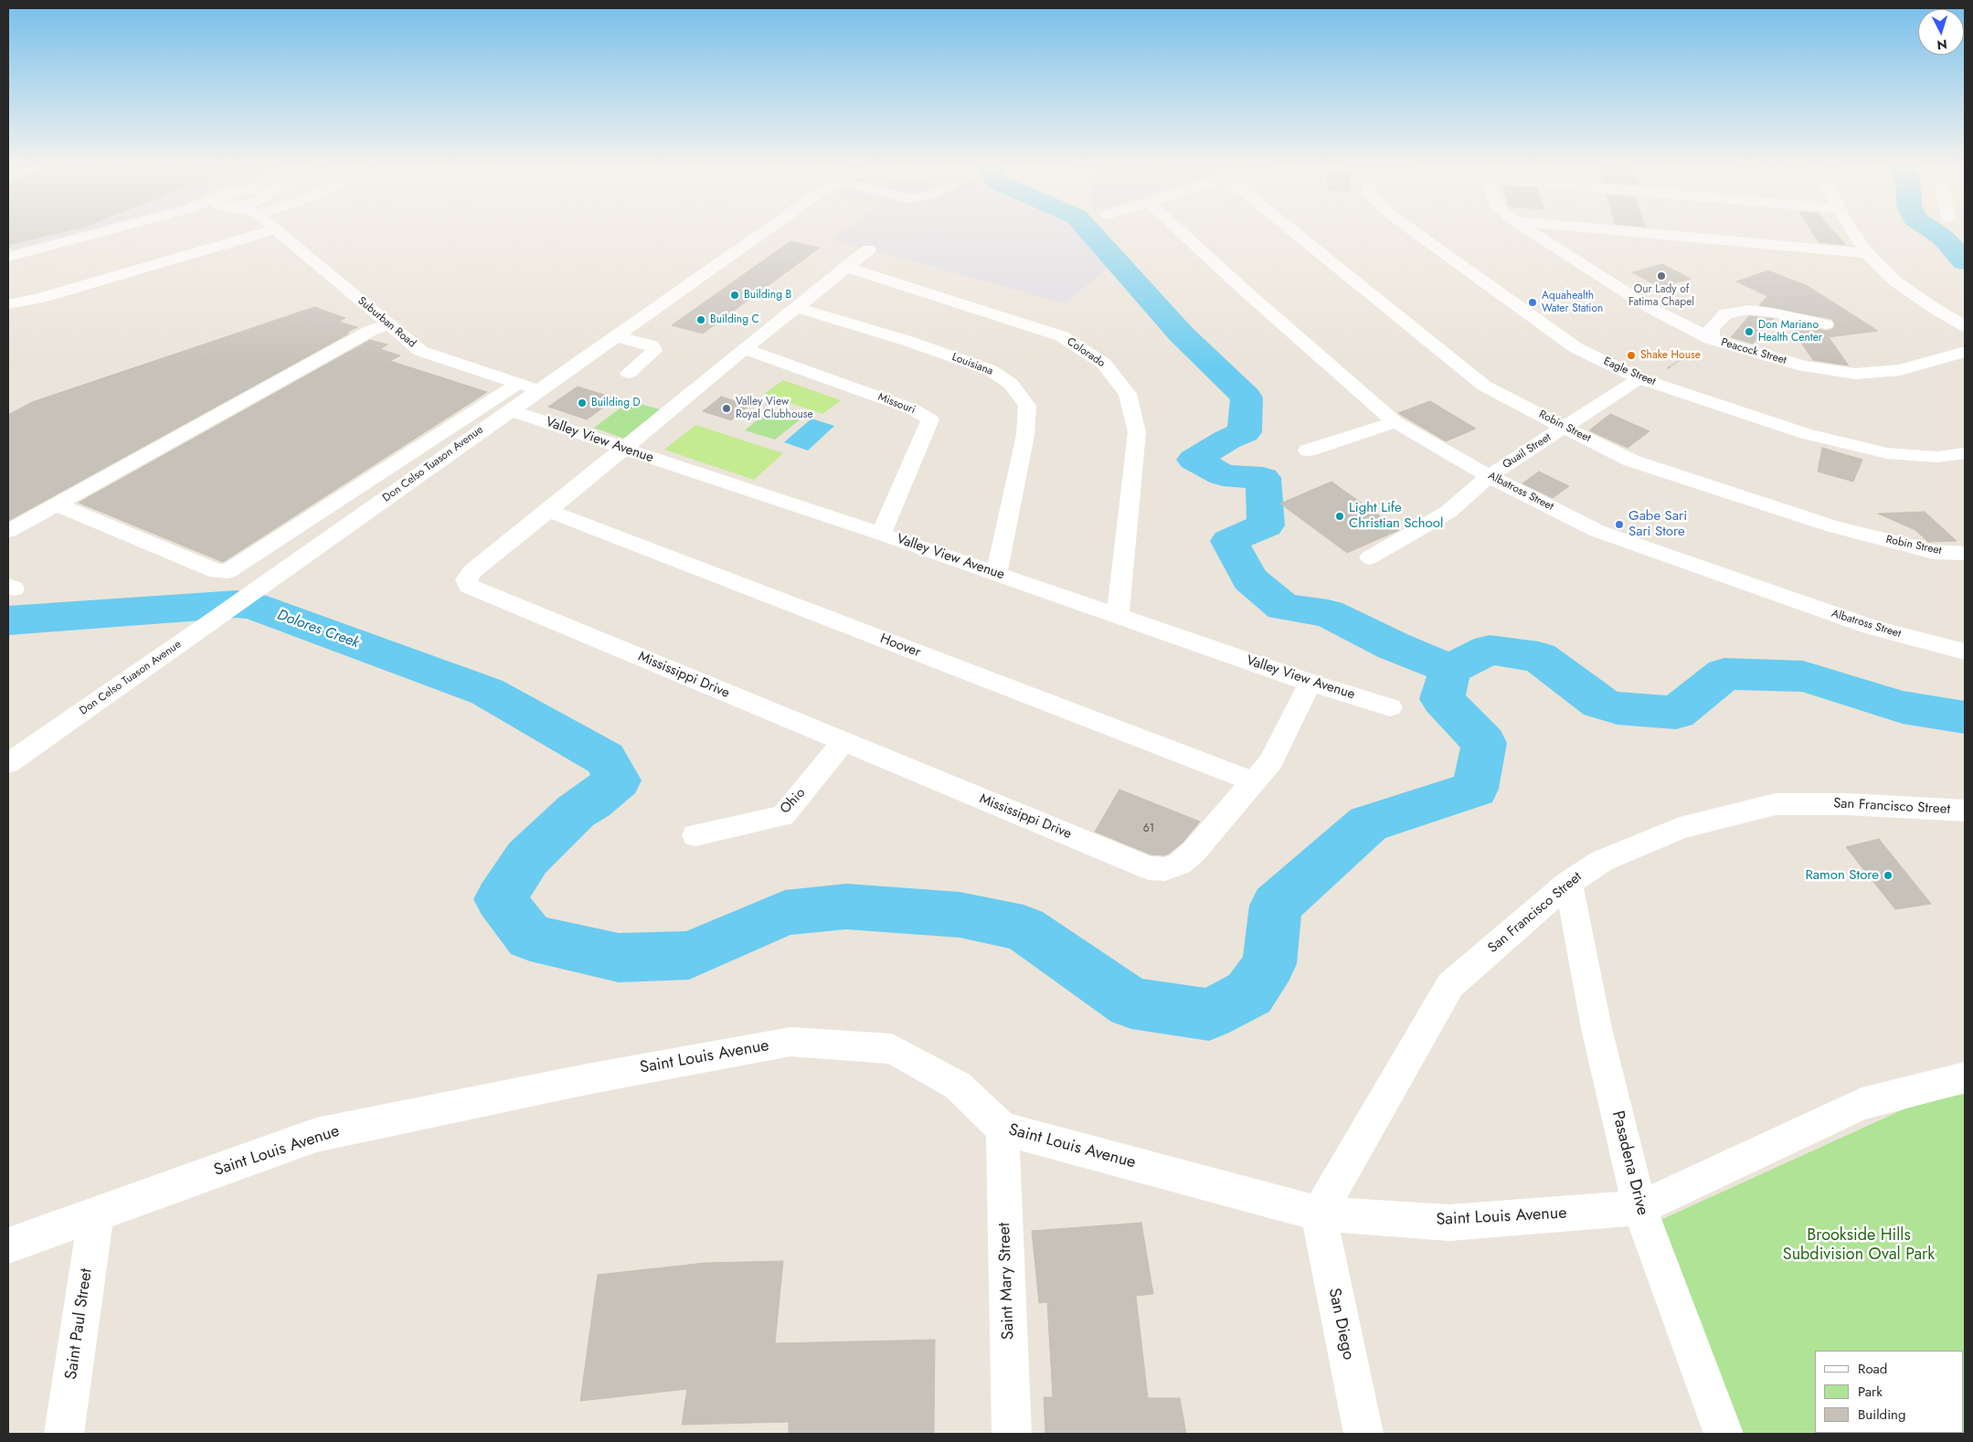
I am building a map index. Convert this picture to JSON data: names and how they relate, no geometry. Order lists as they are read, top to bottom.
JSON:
{
  "streets": {
    "street": [
      "Suburban Road",
      "Peacock Street",
      "Colorado",
      "Louisiana",
      "Eagle Street",
      "Missouri",
      "Robin Street",
      "Valley View Avenue",
      "Quail Street",
      "Don Celso Tuason Avenue",
      "Albatross Street",
      "Hoover",
      "Mississippi Drive",
      "Ohio",
      "San Francisco Street",
      "Saint Louis Avenue",
      "Pasadena Drive",
      "Saint Mary Street",
      "Saint Paul Street",
      "San Diego"
    ]
  },
  "crossings": [
    ["Suburban Road", "Don Celso Tuason Avenue"],
    ["Colorado", "Valley View Avenue"],
    ["Colorado", "Mississippi Drive"],
    ["Louisiana", "Valley View Avenue"],
    ["Louisiana", "Mississippi Drive"],
    ["Eagle Street", "Quail Street"],
    ["Missouri", "Valley View Avenue"],
    ["Missouri", "Mississippi Drive"],
    ["Robin Street", "Quail Street"],
    ["Valley View Avenue", "Don Celso Tuason Avenue"],
    ["Valley View Avenue", "Mississippi Drive"],
    ["Quail Street", "Albatross Street"],
    ["Hoover", "Mississippi Drive"],
    ["Mississippi Drive", "Ohio"],
    ["San Francisco Street", "Saint Louis Avenue"],
    ["San Francisco Street", "Pasadena Drive"],
    ["San Francisco Street", "San Diego"],
    ["Saint Louis Avenue", "Pasadena Drive"],
    ["Saint Louis Avenue", "Saint Mary Street"],
    ["Saint Louis Avenue", "Saint Paul Street"],
    ["Saint Louis Avenue", "San Diego"]
  ],
  "water": ["Dolores Creek"],
  "parks": ["Brookside Hills Subdivision Oval Park"],
  "places": [
    "Our Lady of Fatima Chapel",
    "Building B",
    "Aquahealth Water Station",
    "Building C",
    "Don Mariano Health Center",
    "Shake House",
    "Building D",
    "Valley View Royal Clubhouse",
    "Light Life Christian School",
    "Gabe Sari Sari Store",
    "Ramon Store"
  ],
  "house_numbers": ["61"],
  "legend": ["Road", "Park", "Building"],
  "north": "bottom"
}
